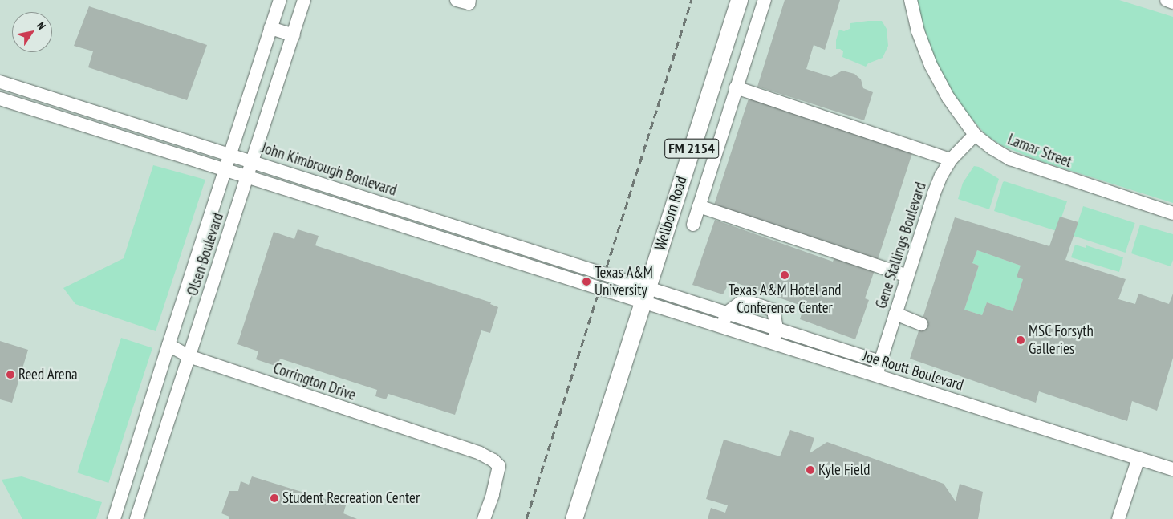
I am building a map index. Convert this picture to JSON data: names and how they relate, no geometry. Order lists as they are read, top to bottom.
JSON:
{
  "streets": {
    "main road": ["FM 2154", "Wellborn Road"],
    "street": [
      "Lamar Street",
      "John Kimbrough Boulevard",
      "Gene Stallings Boulevard",
      "Olsen Boulevard",
      "Joe Routt Boulevard",
      "Corrington Drive"
    ]
  },
  "crossings": [
    ["Lamar Street", "Gene Stallings Boulevard"],
    ["John Kimbrough Boulevard", "Wellborn Road"],
    ["John Kimbrough Boulevard", "Olsen Boulevard"],
    ["John Kimbrough Boulevard", "Joe Routt Boulevard"],
    ["Wellborn Road", "Joe Routt Boulevard"],
    ["Gene Stallings Boulevard", "Joe Routt Boulevard"],
    ["Olsen Boulevard", "Corrington Drive"]
  ],
  "places": [
    "Texas A&M Hotel and Conference Center",
    "Texas A&M University",
    "MSC Forsyth Galleries",
    "Reed Arena",
    "Kyle Field",
    "Student Recreation Center"
  ],
  "north": "top right"
}
